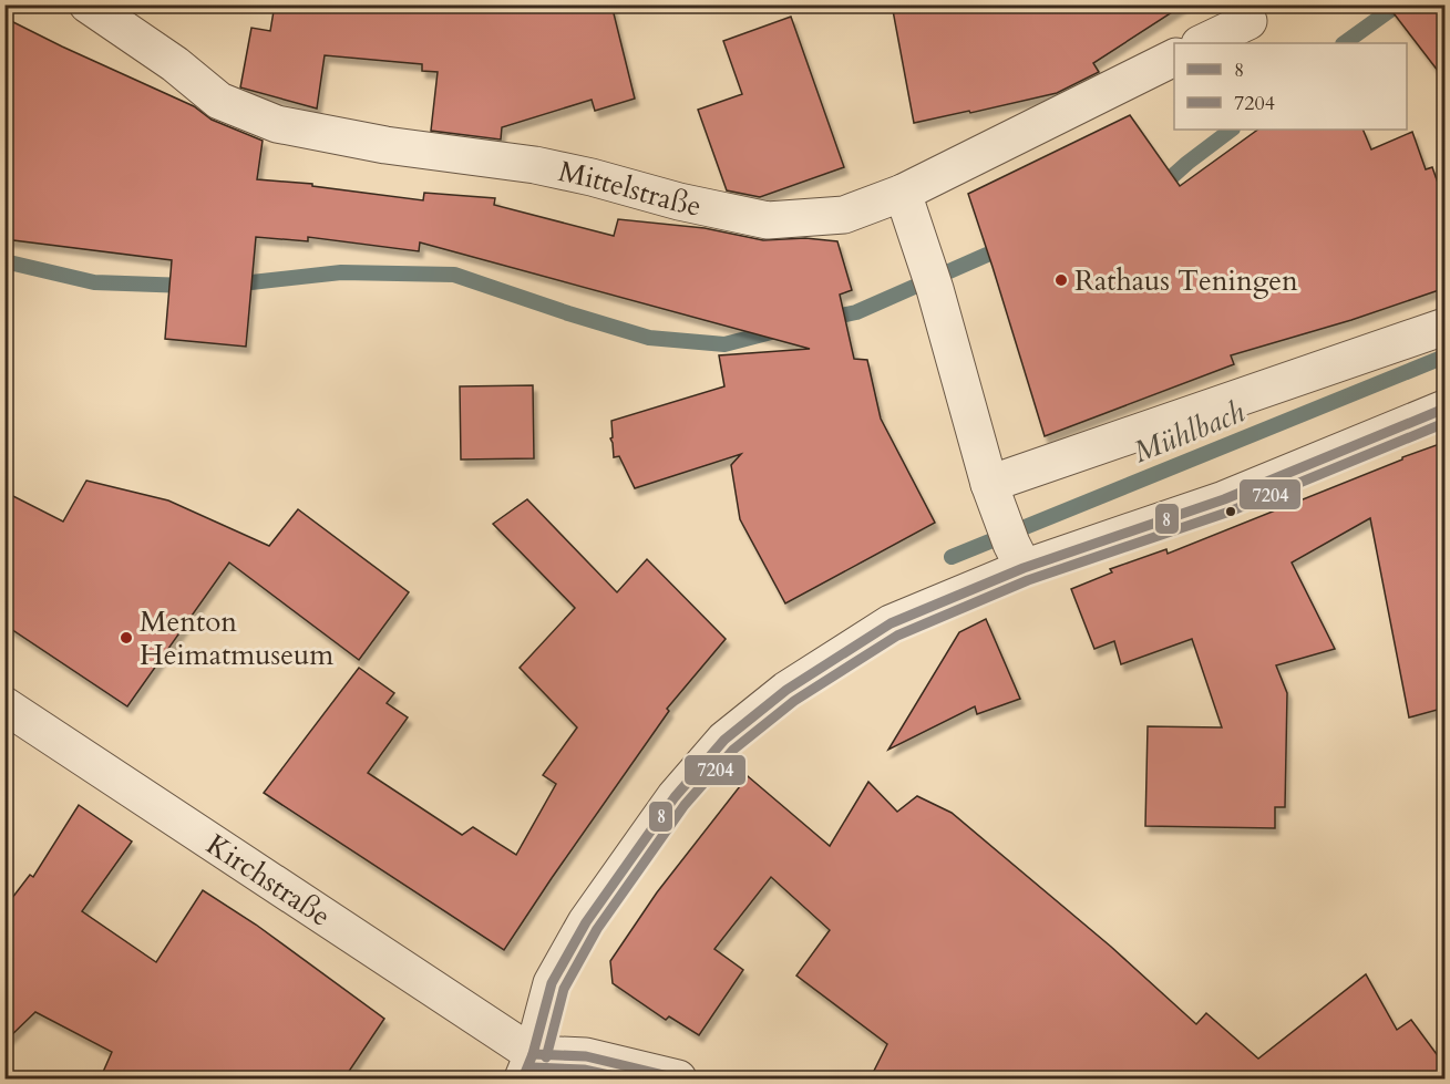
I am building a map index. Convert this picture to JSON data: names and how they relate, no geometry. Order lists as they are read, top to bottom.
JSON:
{
  "streets": {
    "street": ["Mittelstraße", "Kirchstraße"]
  },
  "water": ["Mühlbach"],
  "places": ["Rathaus Teningen", "Menton Heimatmuseum"],
  "lines": ["transit line 8", "transit line 7204"],
  "legend": ["8", "7204"]
}
